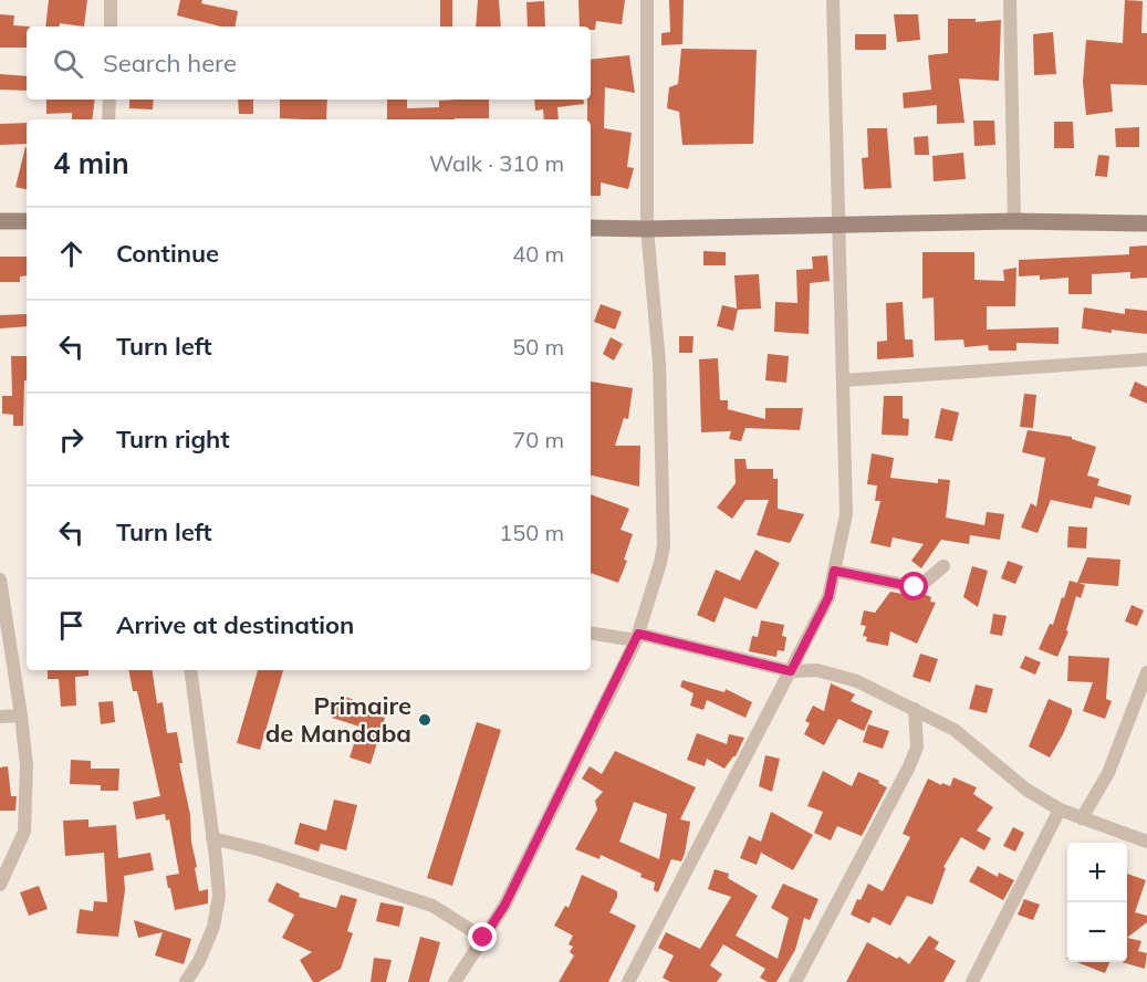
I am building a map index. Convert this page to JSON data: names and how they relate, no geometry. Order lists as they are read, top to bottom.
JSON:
{
  "places": ["Primaire de Mandaba"],
  "page": {
    "search": "Search here",
    "heading": ["4 min", "Walk · 310 m"],
    "list": [
      ["Continue", "40 m"],
      ["Turn left", "50 m"],
      ["Turn right", "70 m"],
      ["Turn left", "150 m"],
      "Arrive at destination"
    ],
    "map_buttons": ["+", "−"]
  }
}
